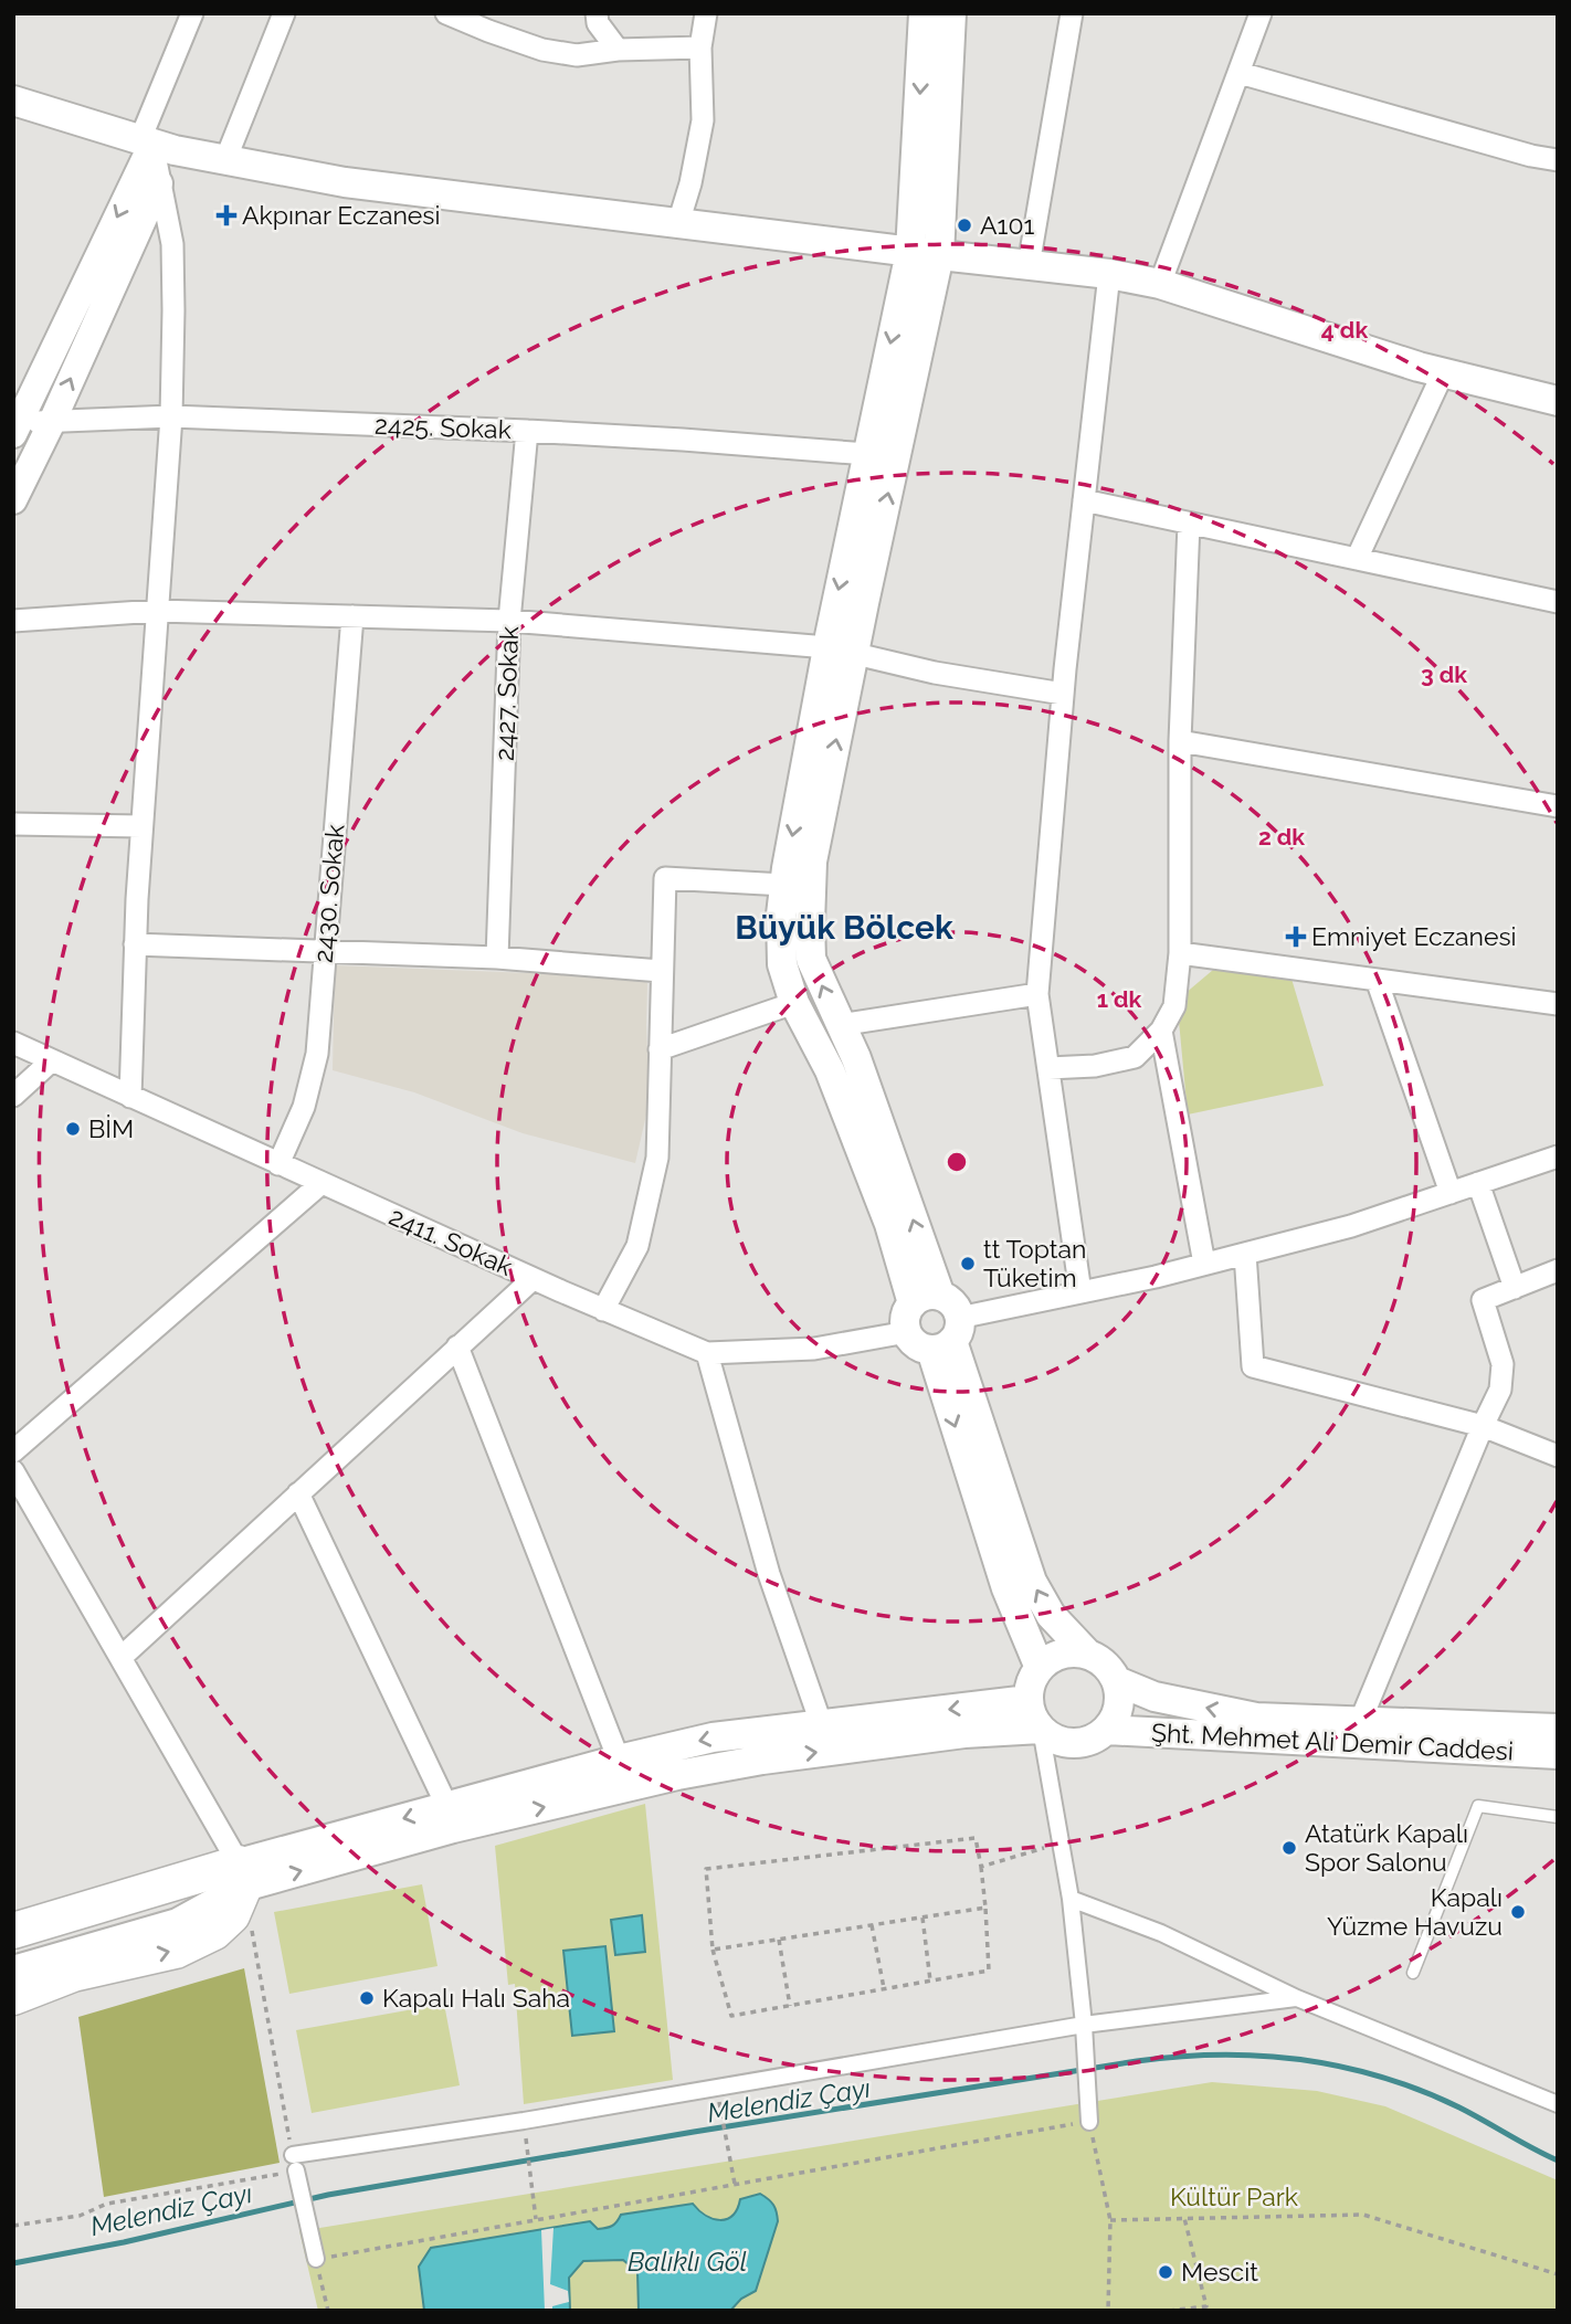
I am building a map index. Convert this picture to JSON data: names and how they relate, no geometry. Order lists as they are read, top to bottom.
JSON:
{
  "streets": {
    "main road": ["Şht. Mehmet Ali Demir Caddesi"],
    "street": [
      "2425. Sokak",
      "2427. Sokak",
      "2430. Sokak",
      "2411. Sokak"
    ]
  },
  "crossings": [
    ["2425. Sokak", "2427. Sokak"],
    ["2430. Sokak", "2411. Sokak"]
  ],
  "districts": ["Büyük Bölcek"],
  "water": ["Melendiz Çayı", "Balıklı Göl"],
  "parks": ["Kültür Park"],
  "places": {
    "health": ["Akpınar Eczanesi", "Emniyet Eczanesi"],
    "other": [
      "A101",
      "BİM",
      "tt Toptan Tüketim",
      "Atatürk Kapalı Spor Salonu",
      "Kapalı Yüzme Havuzu",
      "Kapalı Halı Saha",
      "Mescit"
    ]
  },
  "rings": [
    "4 dk",
    "3 dk",
    "2 dk",
    "1 dk"
  ]
}
